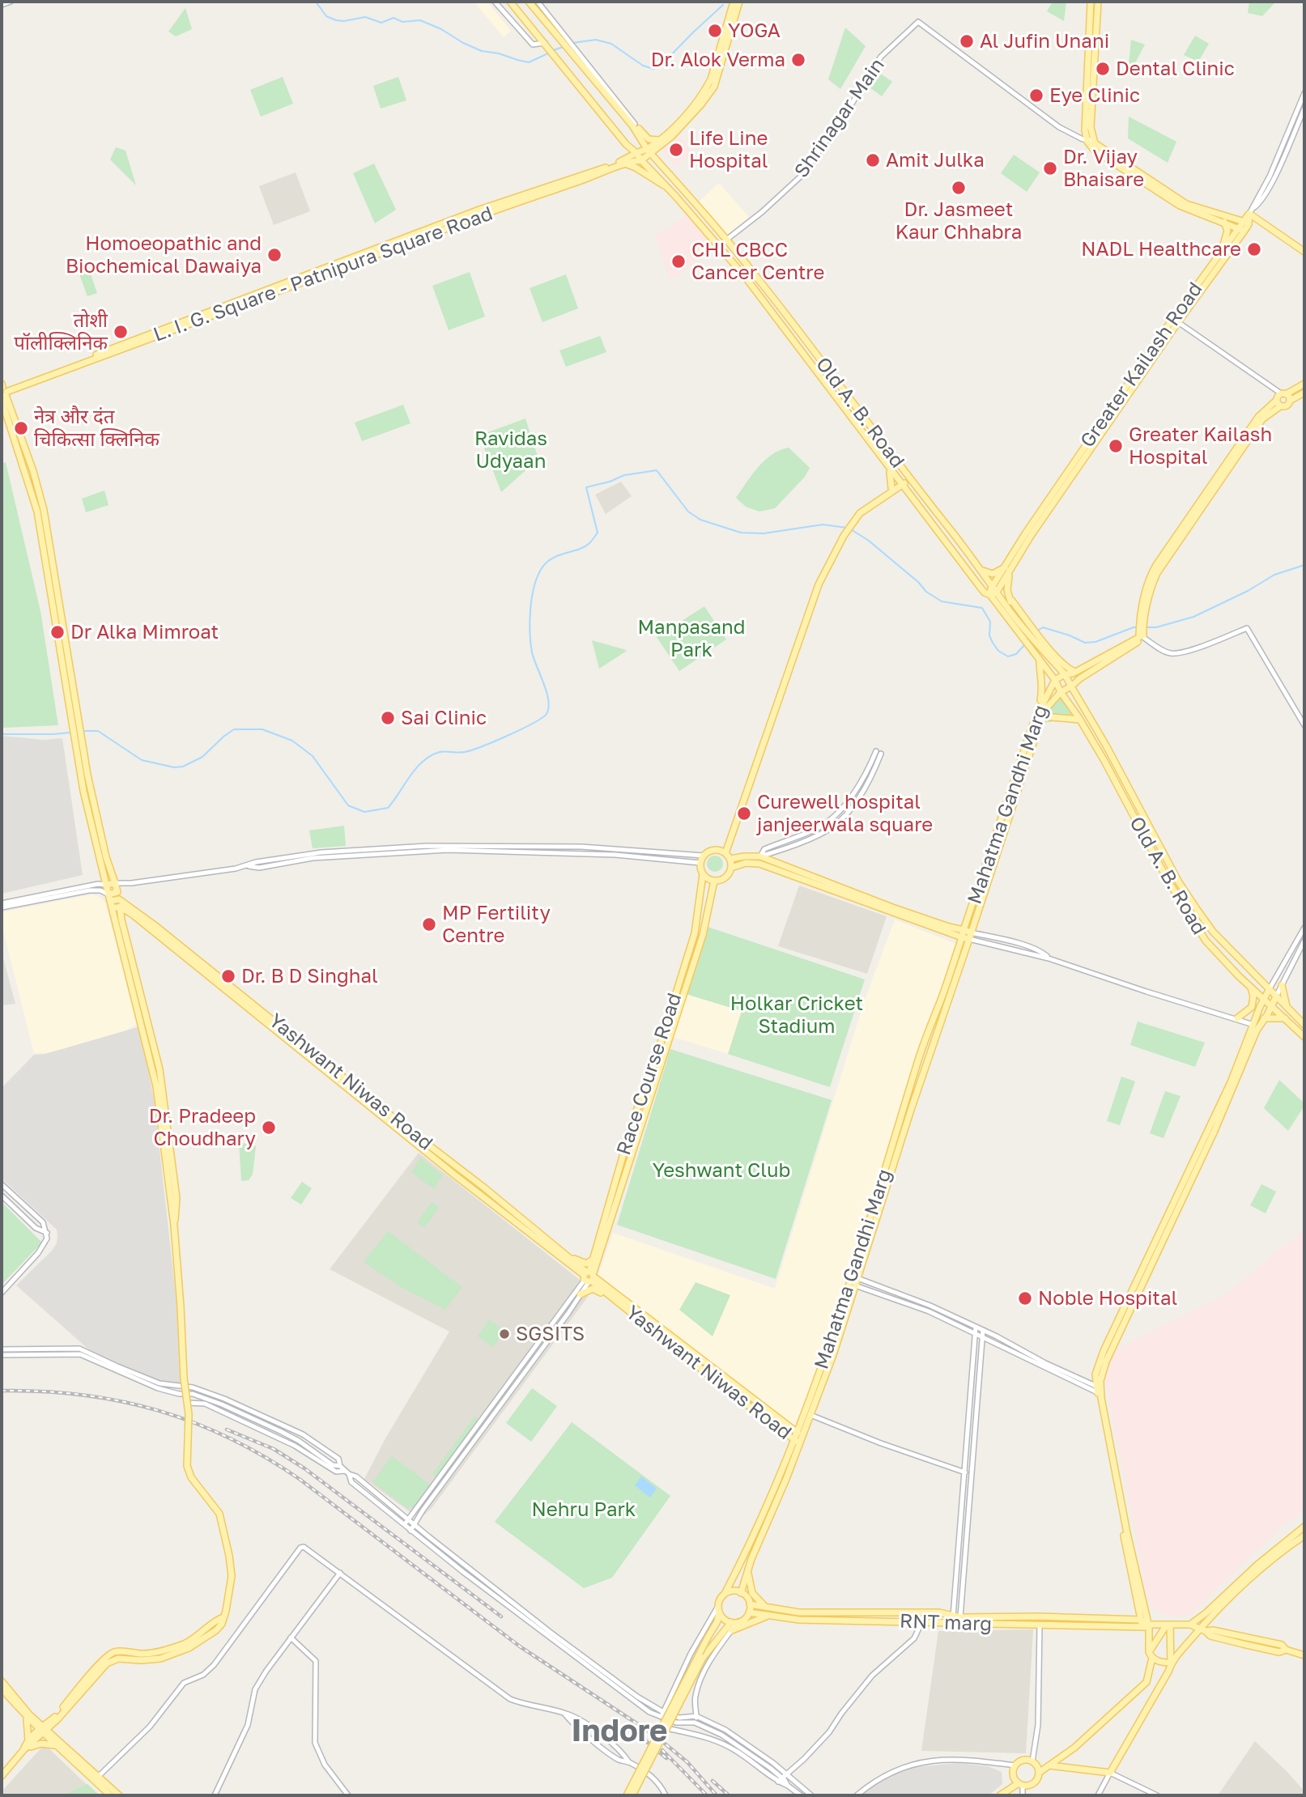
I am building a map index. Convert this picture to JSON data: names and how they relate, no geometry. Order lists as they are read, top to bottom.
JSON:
{
  "streets": {
    "main road": [
      "L. I. G. Square - Patnipura Square Road",
      "Greater Kailash Road",
      "Old A. B. Road",
      "Mahatma Gandhi Marg",
      "Race Course Road",
      "Yashwant Niwas Road",
      "RNT marg"
    ],
    "street": ["Shrinagar Main"]
  },
  "crossings": [
    ["Shrinagar Main", "Old A. B. Road"],
    ["L. I. G. Square - Patnipura Square Road", "Old A. B. Road"],
    ["Greater Kailash Road", "Old A. B. Road"],
    ["Old A. B. Road", "Mahatma Gandhi Marg"],
    ["Mahatma Gandhi Marg", "Yashwant Niwas Road"],
    ["Mahatma Gandhi Marg", "RNT marg"],
    ["Race Course Road", "Yashwant Niwas Road"]
  ],
  "districts": ["Indore"],
  "parks": [
    "Ravidas Udyaan",
    "Manpasand Park",
    "Holkar Cricket Stadium",
    "Yeshwant Club",
    "Nehru Park"
  ],
  "places": [
    "YOGA",
    "Al Jufin Unani",
    "Dr. Alok Verma",
    "Dental Clinic",
    "Eye Clinic",
    "Life Line Hospital",
    "Amit Julka",
    "Dr. Vijay Bhaisare",
    "Dr. Jasmeet Kaur Chhabra",
    "NADL Healthcare",
    "Homoeopathic and Biochemical Dawaiya",
    "CHL CBCC Cancer Centre",
    "तोशी पॉलीक्लिनिक",
    "नेत्र और दंत चिकित्सा क्लिनिक",
    "Greater Kailash Hospital",
    "Dr Alka Mimroat",
    "Sai Clinic",
    "Curewell hospital janjeerwala square",
    "MP Fertility Centre",
    "Dr. B D Singhal",
    "Dr. Pradeep Choudhary",
    "Noble Hospital",
    "SGSITS"
  ]
}
